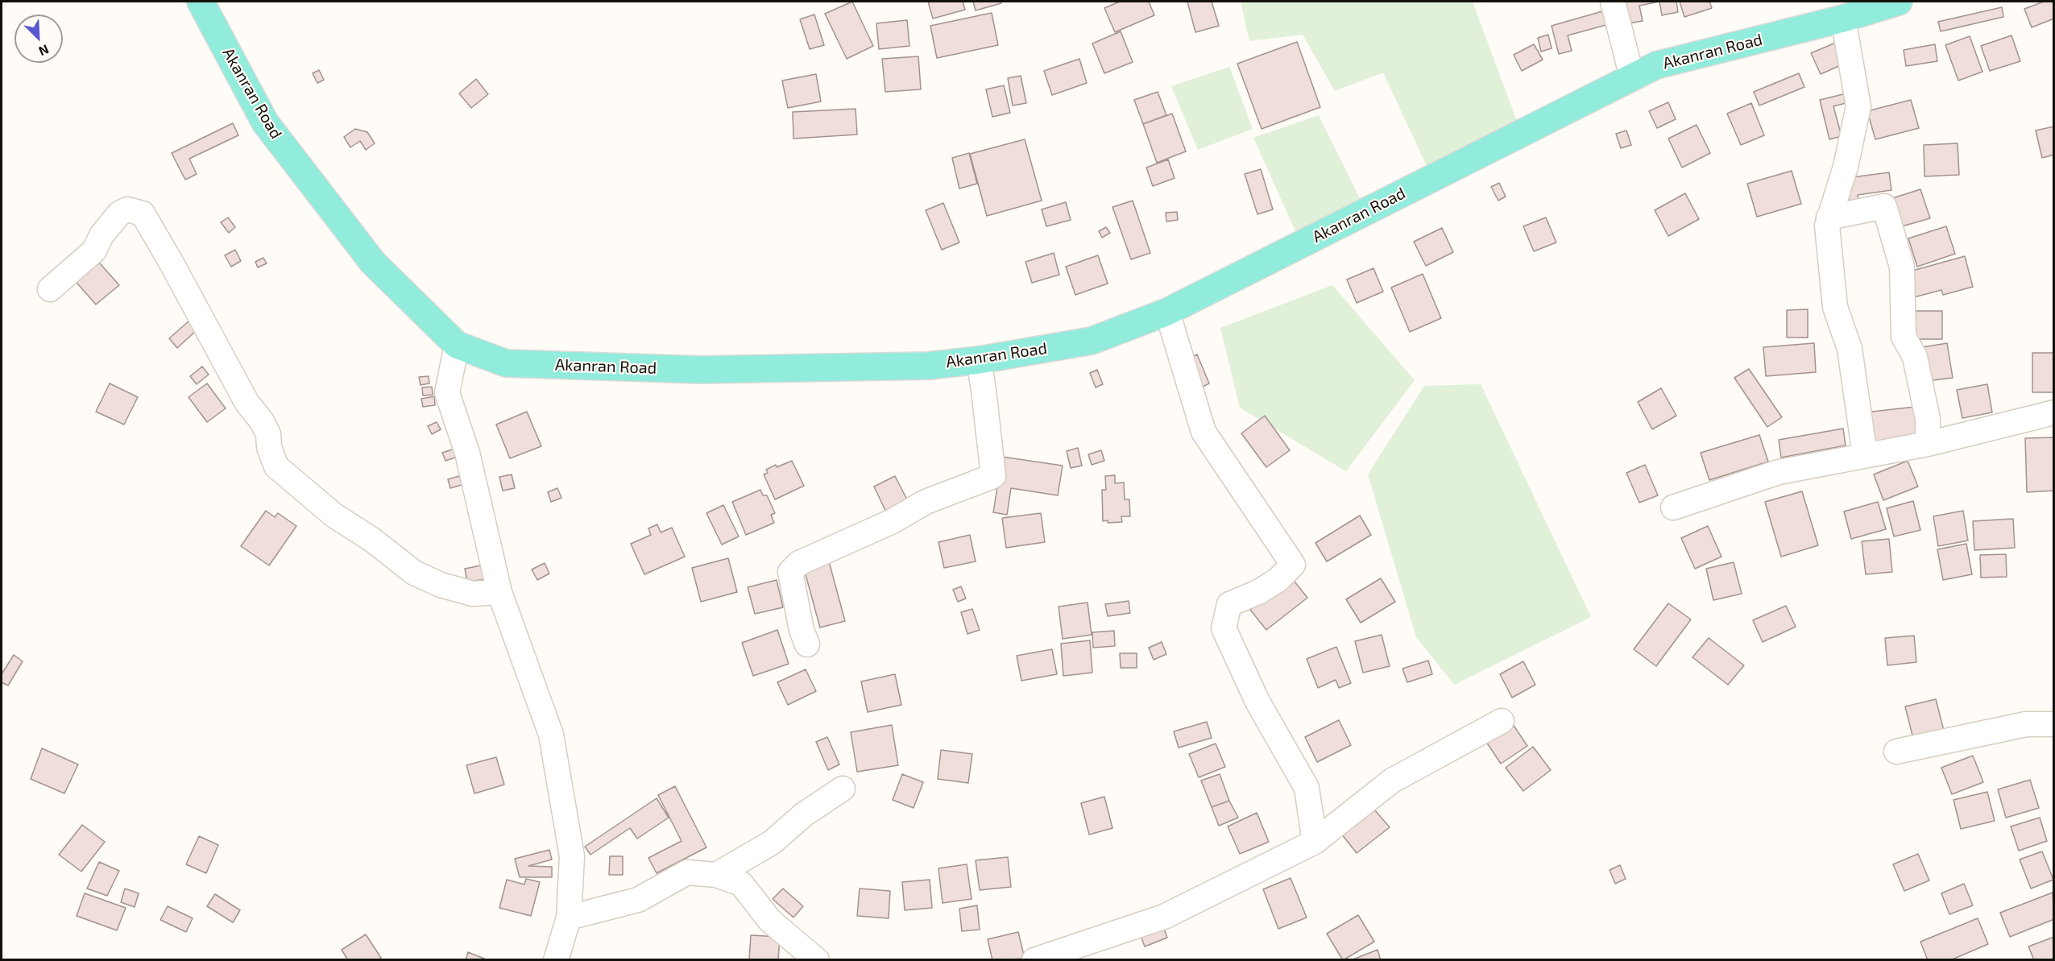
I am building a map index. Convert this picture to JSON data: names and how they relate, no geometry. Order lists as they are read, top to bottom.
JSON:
{
  "streets": {
    "main road": ["Akanran Road"]
  },
  "north": "bottom right"
}
